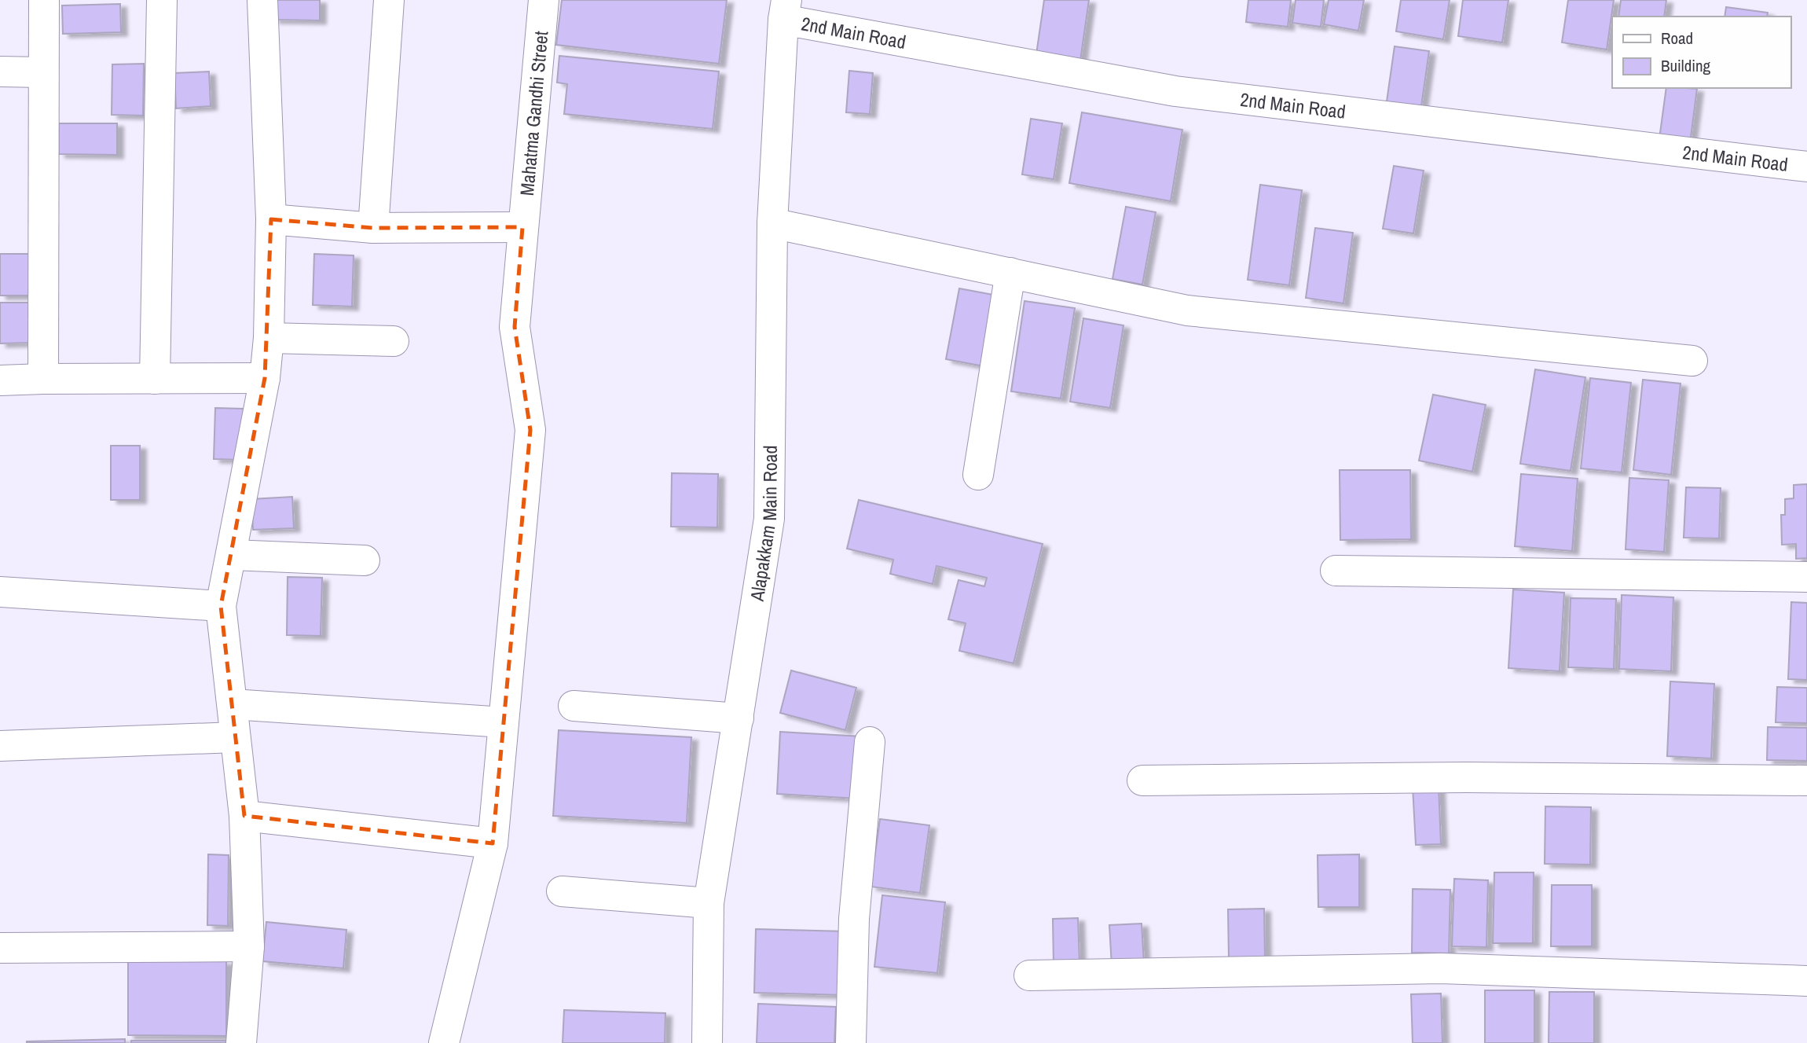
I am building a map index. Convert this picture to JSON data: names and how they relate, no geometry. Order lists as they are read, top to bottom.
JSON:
{
  "streets": {
    "street": ["2nd Main Road", "Mahatma Gandhi Street", "Alapakkam Main Road"]
  },
  "crossings": [
    ["2nd Main Road", "Alapakkam Main Road"]
  ],
  "legend": ["Road", "Building"]
}
